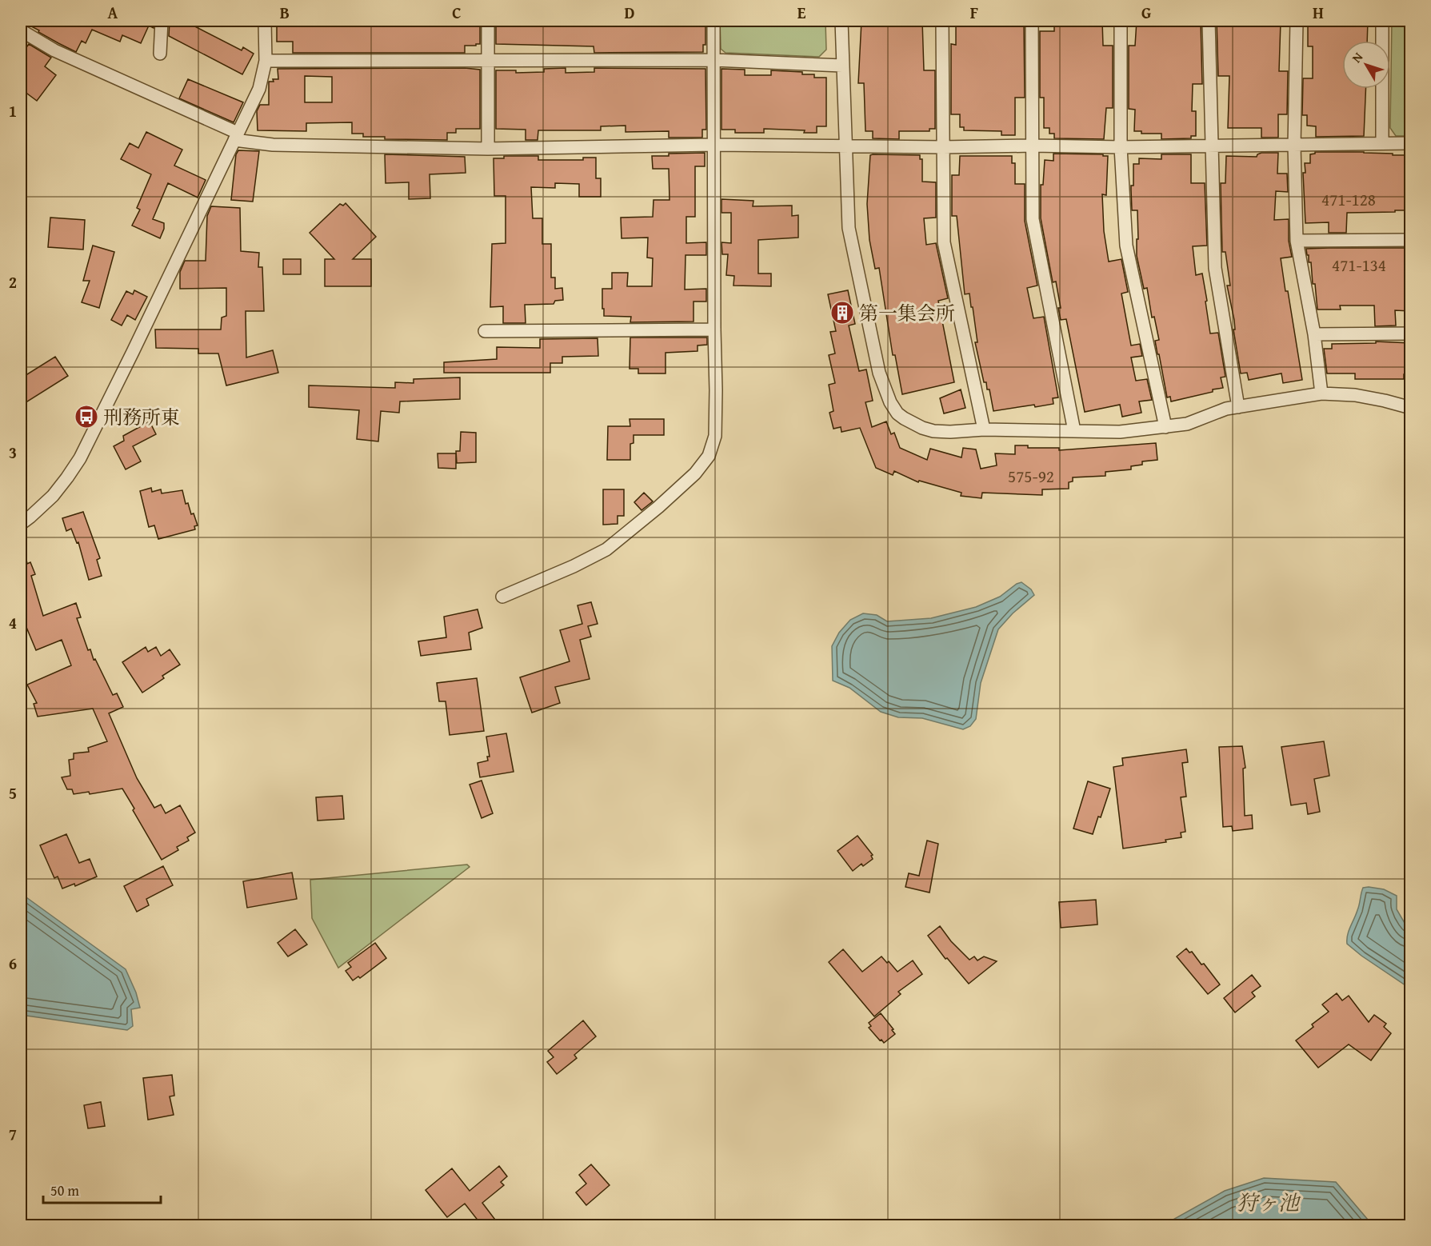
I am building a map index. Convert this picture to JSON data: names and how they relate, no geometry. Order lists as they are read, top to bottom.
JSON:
{
  "water": ["狩ヶ池"],
  "places": {
    "building": ["第一集会所"],
    "bus stop": ["刑務所東"]
  },
  "house_numbers": ["471-128", "471-134", "575-92"],
  "scale_bar": "50 m",
  "north": "top left",
  "grid": {
    "columns": [
      "A",
      "B",
      "C",
      "D",
      "E",
      "F",
      "G",
      "H"
    ],
    "rows": [
      "1",
      "2",
      "3",
      "4",
      "5",
      "6",
      "7"
    ]
  }
}
